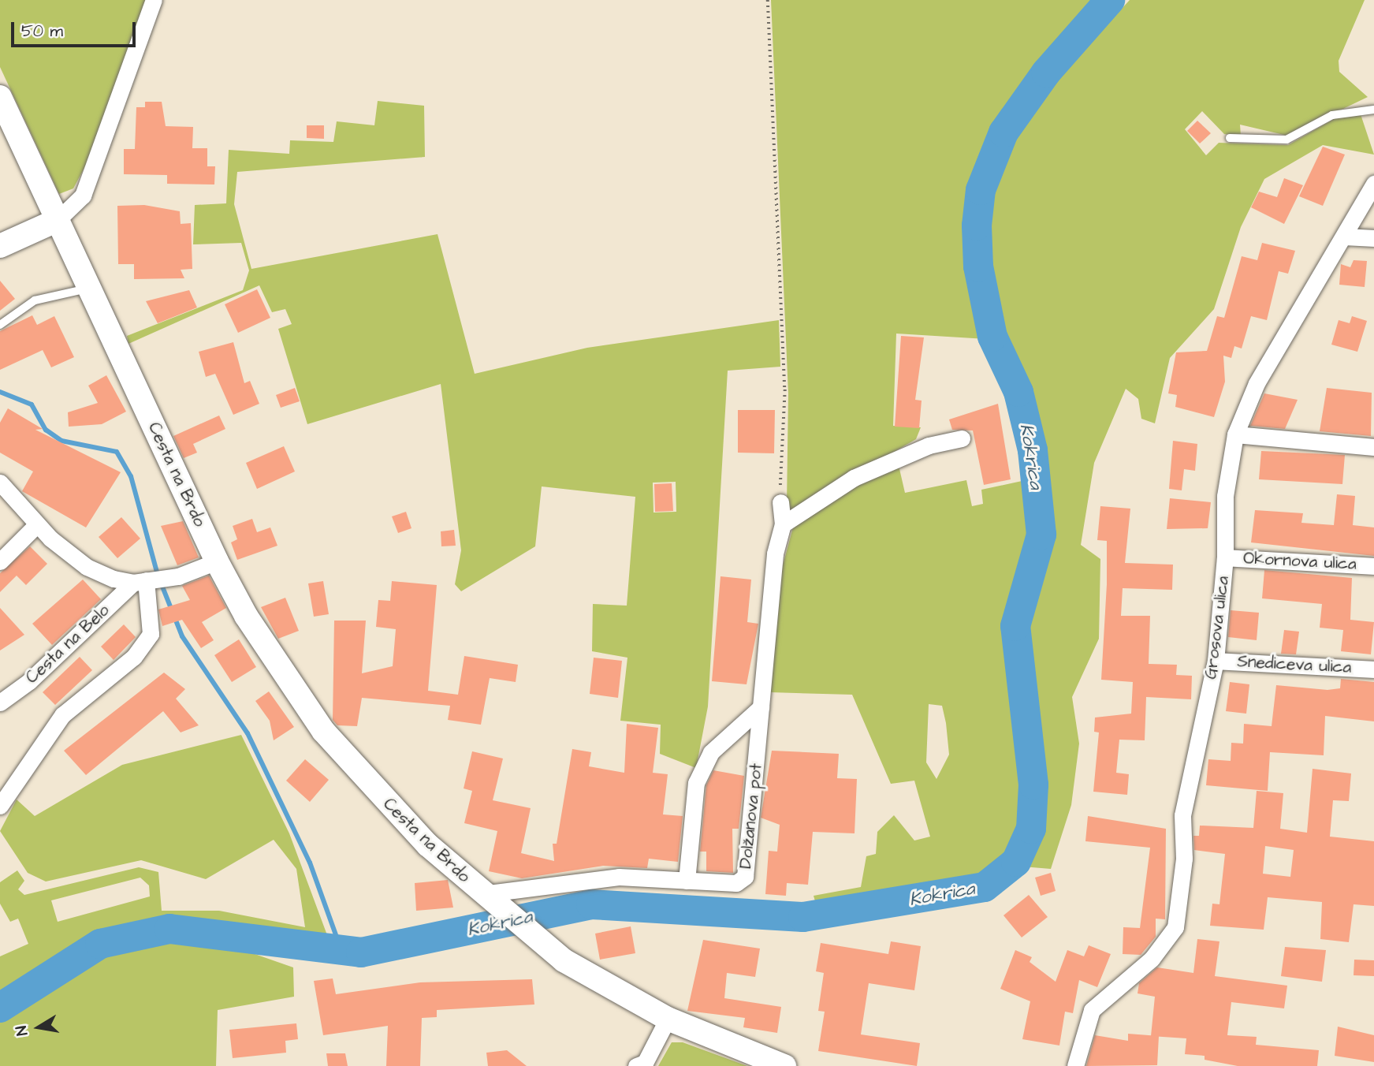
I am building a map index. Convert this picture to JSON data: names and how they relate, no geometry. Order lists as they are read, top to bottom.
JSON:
{
  "streets": {
    "street": [
      "Cesta na Brdo",
      "Okornova ulica",
      "Grosova ulica",
      "Cesta na Belo",
      "Snediceva ulica",
      "Dolžanova pot"
    ]
  },
  "crossings": [
    ["Cesta na Brdo", "Dolžanova pot"],
    ["Okornova ulica", "Grosova ulica"],
    ["Grosova ulica", "Snediceva ulica"]
  ],
  "water": ["Kokrica"],
  "scale_bar": "50 m",
  "north": "left"
}
